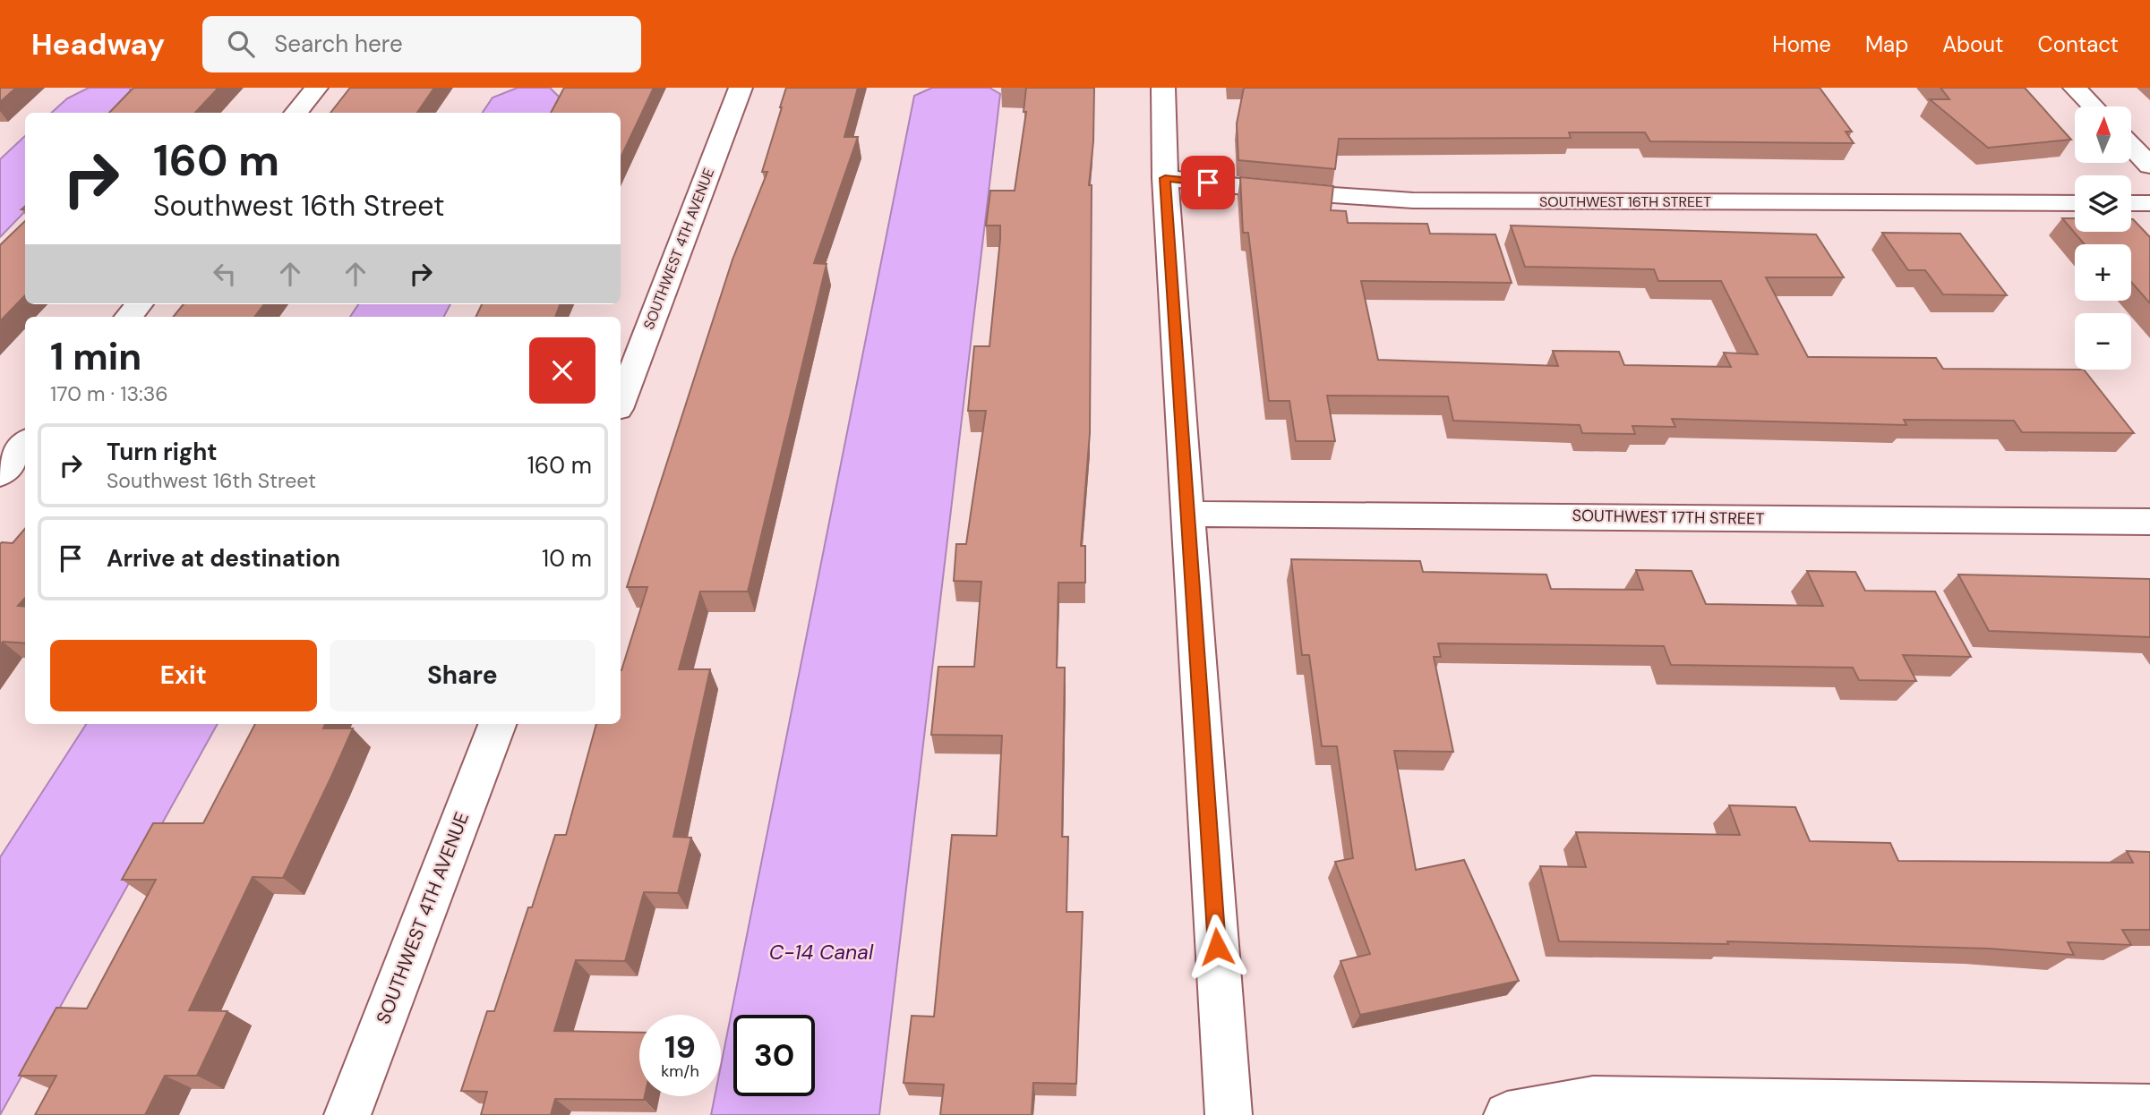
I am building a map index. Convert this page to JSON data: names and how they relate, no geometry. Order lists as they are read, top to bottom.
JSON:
{
  "streets": {
    "street": ["SOUTHWEST 16TH STREET", "SOUTHWEST 4TH AVENUE", "SOUTHWEST 17TH STREET"]
  },
  "water": ["C-14 Canal"],
  "north": "top",
  "page": {
    "header": "Headway",
    "search": "Search here",
    "nav": [
      "Home",
      "Map",
      "About",
      "Contact"
    ],
    "map_buttons": ["+", "−"],
    "turn": ["160 m", "Southwest 16th Street"],
    "heading": ["1 min", "170 m · 13:36"],
    "list": [
      {
        "name": "Turn right",
        "note": "Southwest 16th Street",
        "value": "160 m"
      },
      {
        "name": "Arrive at destination",
        "value": "10 m"
      }
    ],
    "buttons": ["Exit", "Share"],
    "speed": "19 km/h",
    "limit": "30"
  }
}
